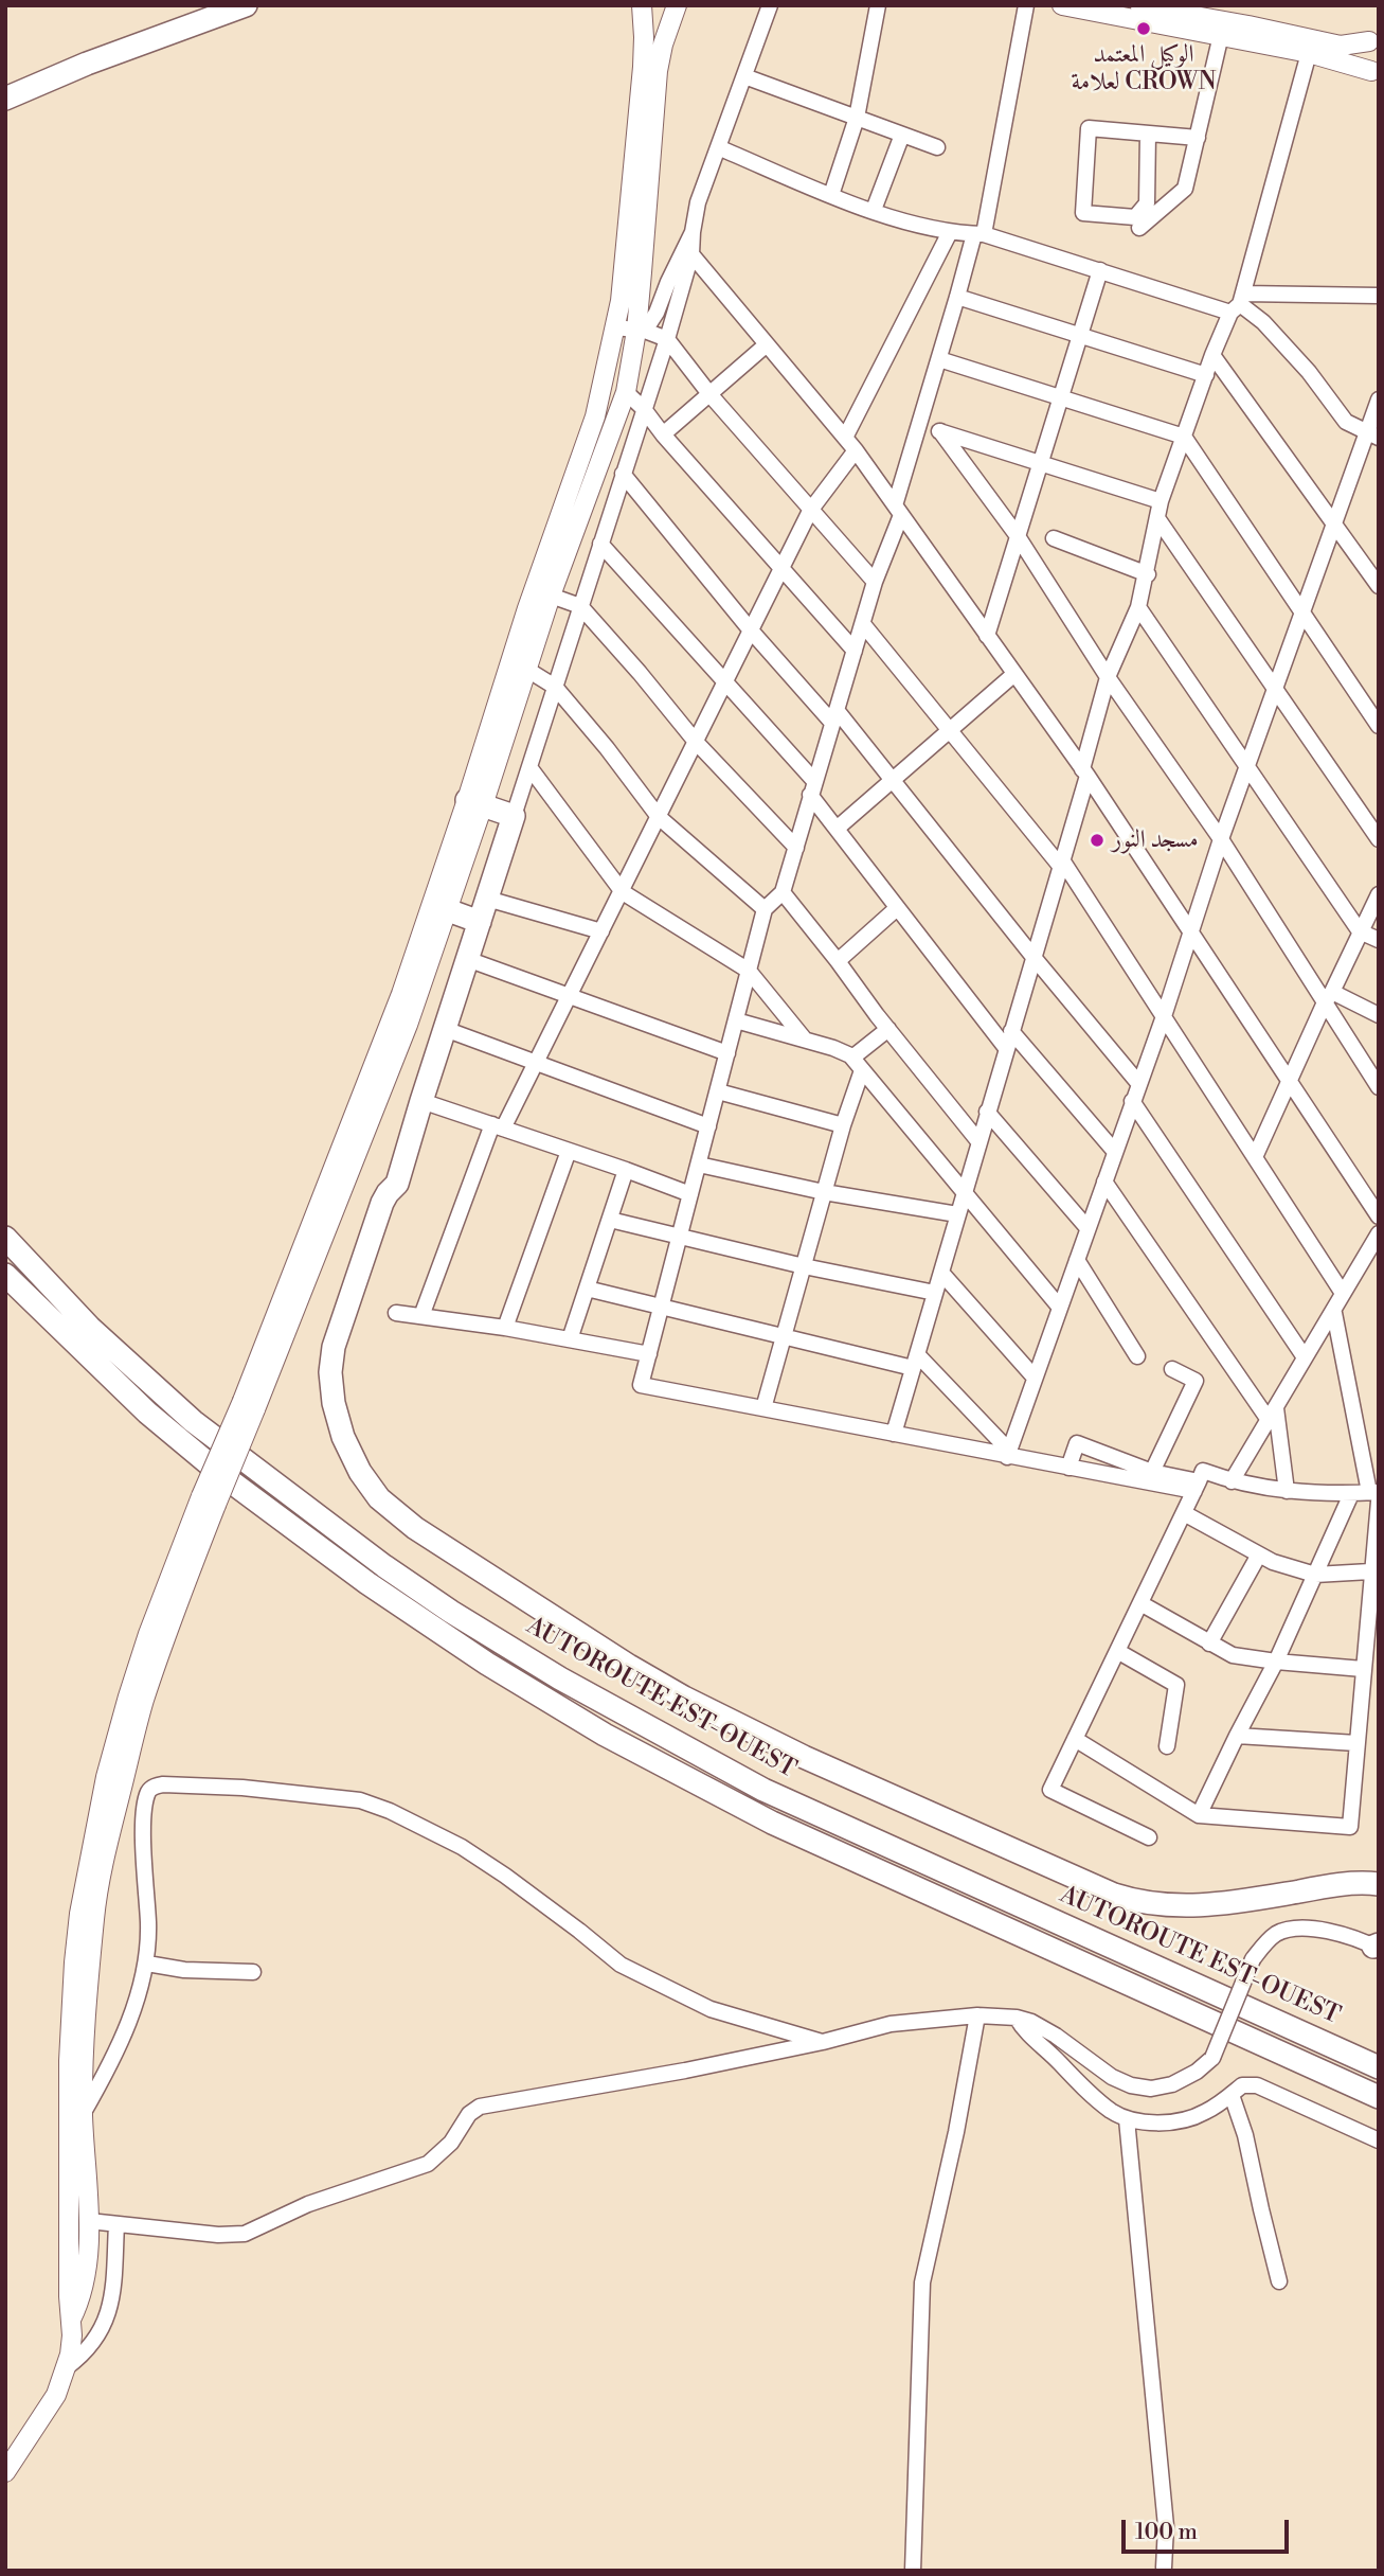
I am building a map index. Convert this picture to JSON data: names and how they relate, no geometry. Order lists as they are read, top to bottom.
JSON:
{
  "streets": {
    "highway": ["AUTOROUTE EST-OUEST"]
  },
  "places": ["الوكيل المعتمد لعلامة CROWN", "مسجد النور"],
  "scale_bar": "100 m"
}
